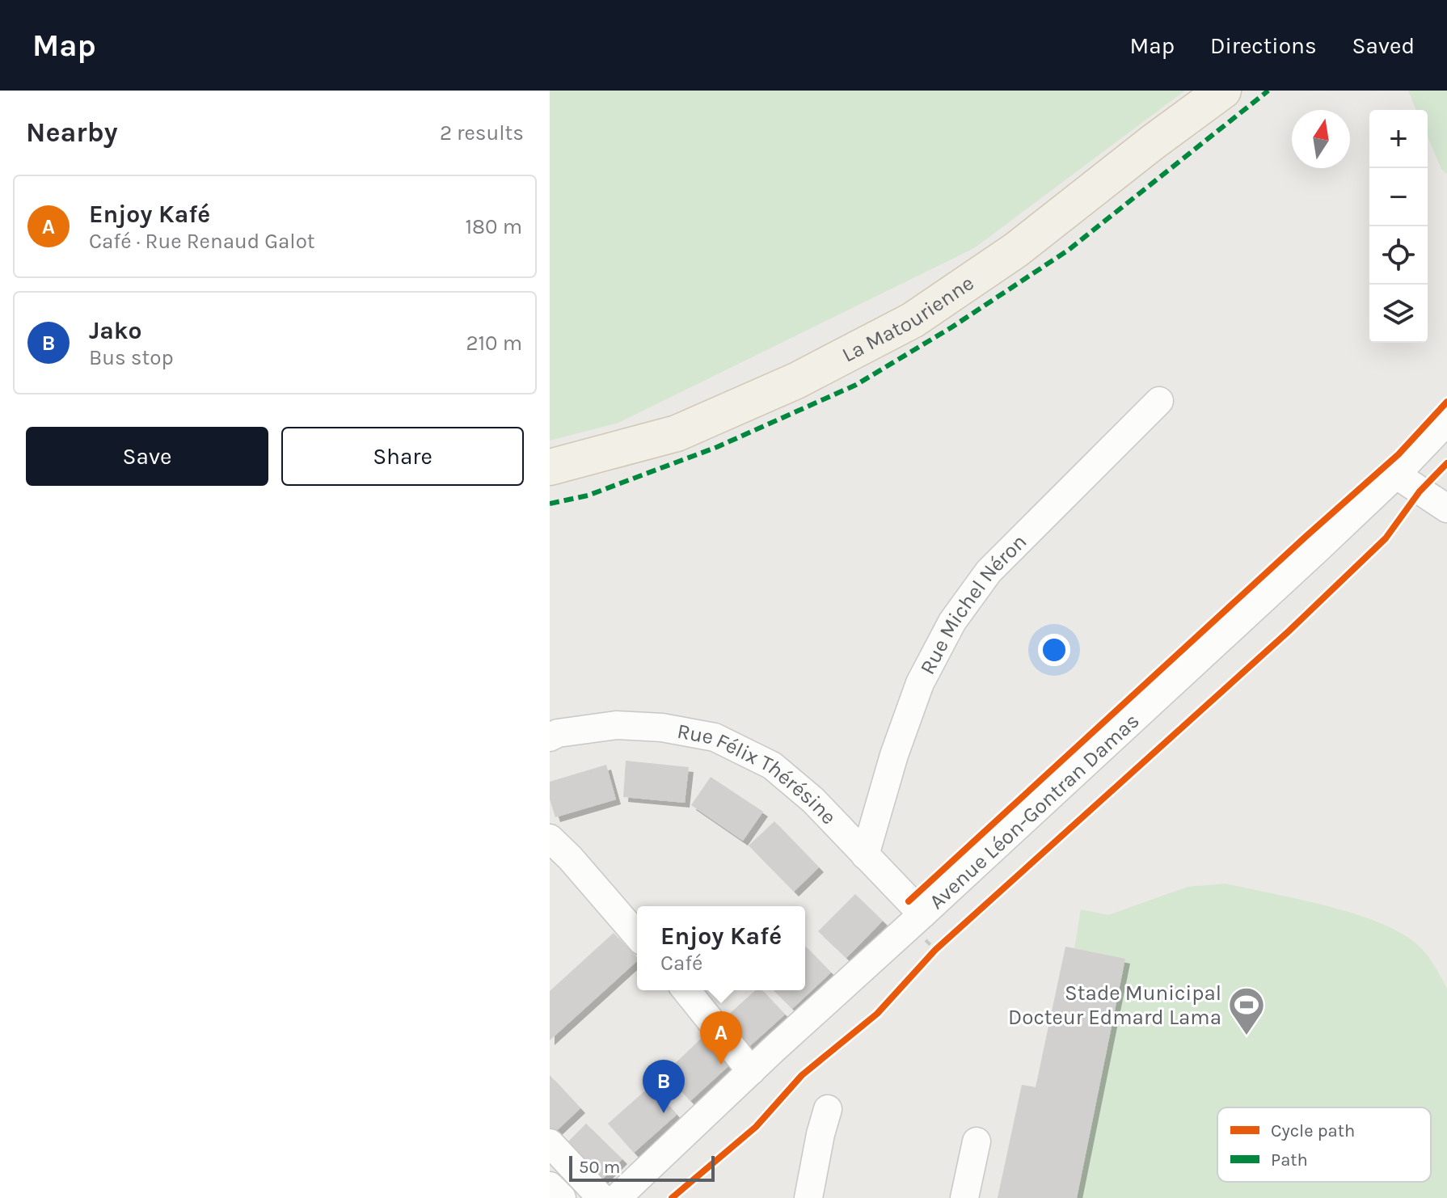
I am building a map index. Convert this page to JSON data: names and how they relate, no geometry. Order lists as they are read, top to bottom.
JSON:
{
  "streets": {
    "main road": ["La Matourienne"],
    "street": ["Rue Michel Néron", "Rue Félix Thérésine", "Avenue Léon-Gontran Damas"]
  },
  "crossings": [
    ["Rue Michel Néron", "Rue Félix Thérésine"],
    ["Rue Félix Thérésine", "Avenue Léon-Gontran Damas"]
  ],
  "places": {
    "sports": ["Stade Municipal Docteur Edmard Lama"]
  },
  "legend": ["Cycle path", "Path"],
  "scale_bar": "50 m",
  "north": "top",
  "page": {
    "header": "Map",
    "nav": ["Map", "Directions", "Saved"],
    "heading": ["Nearby", "2 results"],
    "map_buttons": ["+", "−"],
    "list": [
      {
        "mark": "A",
        "name": "Enjoy Kafé",
        "note": "Café · Rue Renaud Galot",
        "value": "180 m"
      },
      {
        "mark": "B",
        "name": "Jako",
        "note": "Bus stop",
        "value": "210 m"
      }
    ],
    "buttons": ["Save", "Share"],
    "popup": ["Enjoy Kafé", "Café"],
    "pins": ["A", "B"],
    "scale": "50 m"
  }
}
